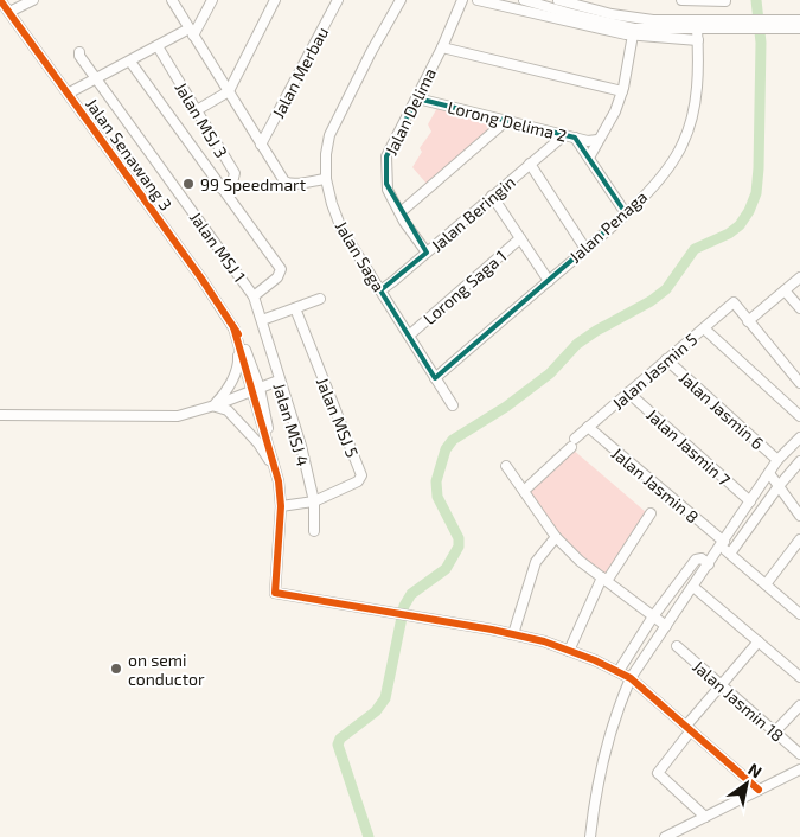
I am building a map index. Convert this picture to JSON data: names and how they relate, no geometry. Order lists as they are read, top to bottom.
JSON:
{
  "streets": {
    "street": [
      "Jalan Merbau",
      "Jalan Delima",
      "Jalan MSJ 3",
      "Lorong Delima 2",
      "Jalan Senawang 3",
      "Jalan Beringin",
      "Jalan Penaga",
      "Jalan MSJ 1",
      "Jalan Saga",
      "Lorong Saga 1",
      "Jalan Jasmin 5",
      "Jalan Jasmin 6",
      "Jalan MSJ 5",
      "Jalan MSJ 4",
      "Jalan Jasmin 7",
      "Jalan Jasmin 8",
      "Jalan Jasmin 18"
    ]
  },
  "crossings": [
    ["Jalan Delima", "Lorong Delima 2"],
    ["Jalan Delima", "Jalan Beringin"],
    ["Lorong Delima 2", "Jalan Beringin"],
    ["Jalan Beringin", "Jalan Saga"],
    ["Jalan Penaga", "Jalan Saga"],
    ["Jalan MSJ 1", "Jalan MSJ 4"],
    ["Jalan Saga", "Lorong Saga 1"],
    ["Jalan Jasmin 5", "Jalan Jasmin 6"],
    ["Jalan Jasmin 5", "Jalan Jasmin 7"],
    ["Jalan Jasmin 5", "Jalan Jasmin 8"],
    ["Jalan MSJ 5", "Jalan MSJ 4"]
  ],
  "places": ["99 Speedmart", "on semi conductor"],
  "north": "top right"
}
